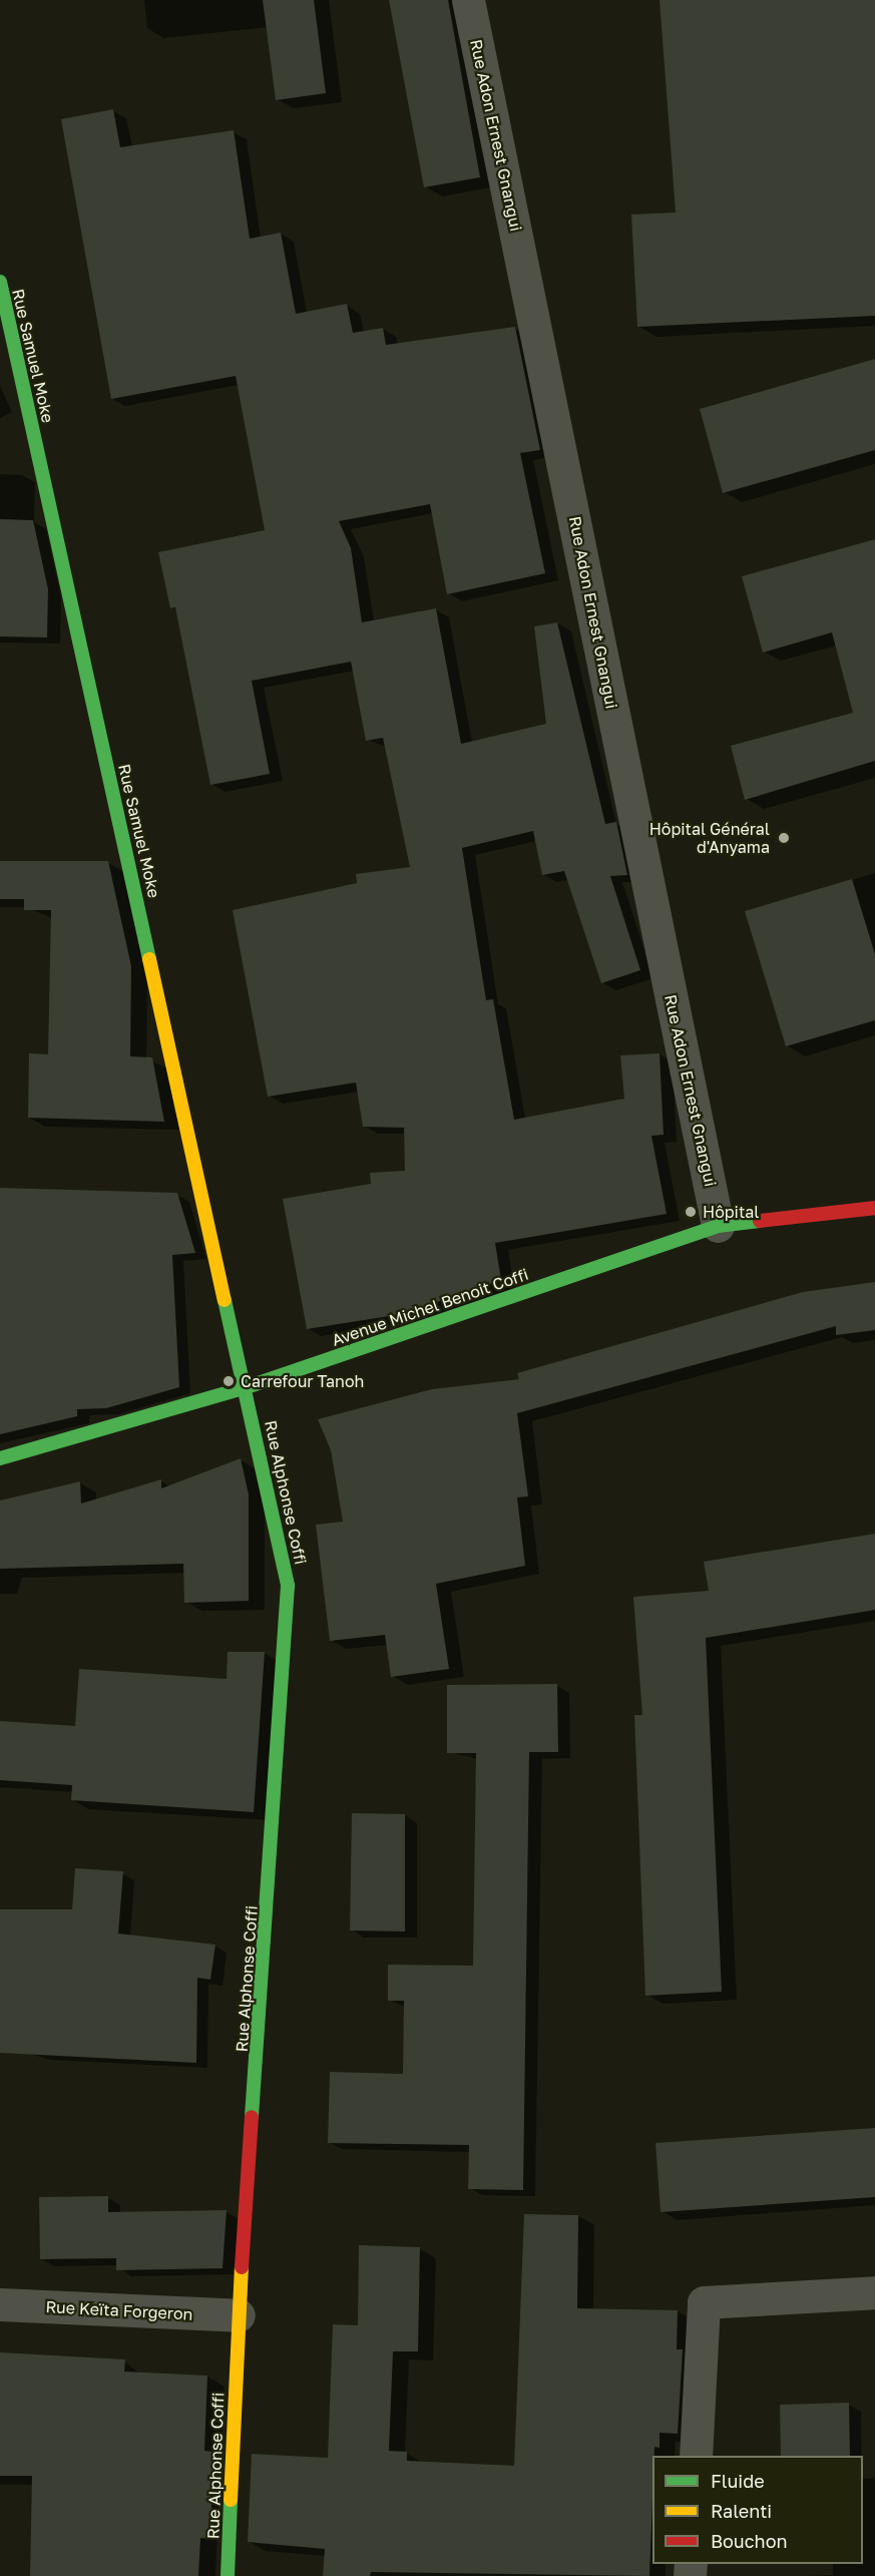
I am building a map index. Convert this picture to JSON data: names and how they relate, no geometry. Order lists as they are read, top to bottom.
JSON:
{
  "streets": {
    "street": [
      "Rue Adon Ernest Gnangui",
      "Rue Samuel Moke",
      "Avenue Michel Benoit Coffi",
      "Rue Alphonse Coffi",
      "Rue Keïta Forgeron"
    ]
  },
  "crossings": [
    ["Rue Adon Ernest Gnangui", "Avenue Michel Benoit Coffi"],
    ["Rue Samuel Moke", "Avenue Michel Benoit Coffi"],
    ["Rue Samuel Moke", "Rue Alphonse Coffi"],
    ["Avenue Michel Benoit Coffi", "Rue Alphonse Coffi"],
    ["Rue Alphonse Coffi", "Rue Keïta Forgeron"]
  ],
  "places": ["Hôpital Général d'Anyama", "Hôpital", "Carrefour Tanoh"],
  "legend": ["Fluide", "Ralenti", "Bouchon"]
}
